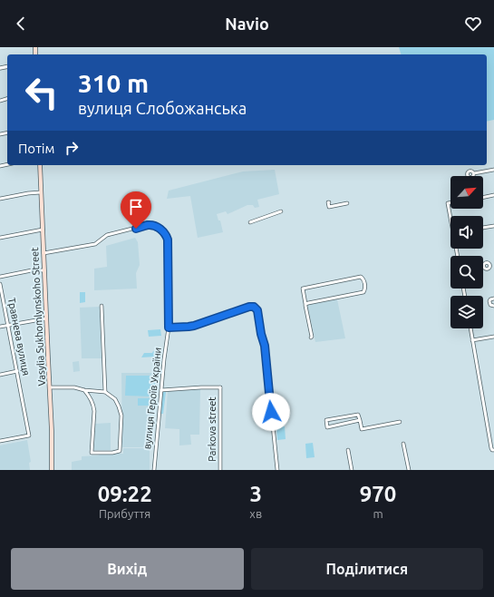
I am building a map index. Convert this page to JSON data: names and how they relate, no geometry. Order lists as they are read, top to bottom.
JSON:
{
  "streets": {
    "main road": ["Vasylia Sukhomlynskoho Street"],
    "street": ["Травнева вулиця", "вулиця Героїв України", "Parkova street"]
  },
  "crossings": [
    ["Vasylia Sukhomlynskoho Street", "вулиця Героїв України"],
    ["вулиця Героїв України", "Parkova street"]
  ],
  "north": "top right",
  "page": {
    "header": "Navio",
    "turn": ["310 m", "вулиця Слобожанська"],
    "then": "Потім",
    "eta": [
      "09:22",
      "Прибуття",
      "3",
      "хв",
      "970",
      "m"
    ],
    "buttons": ["Вихід", "Поділитися"]
  }
}
